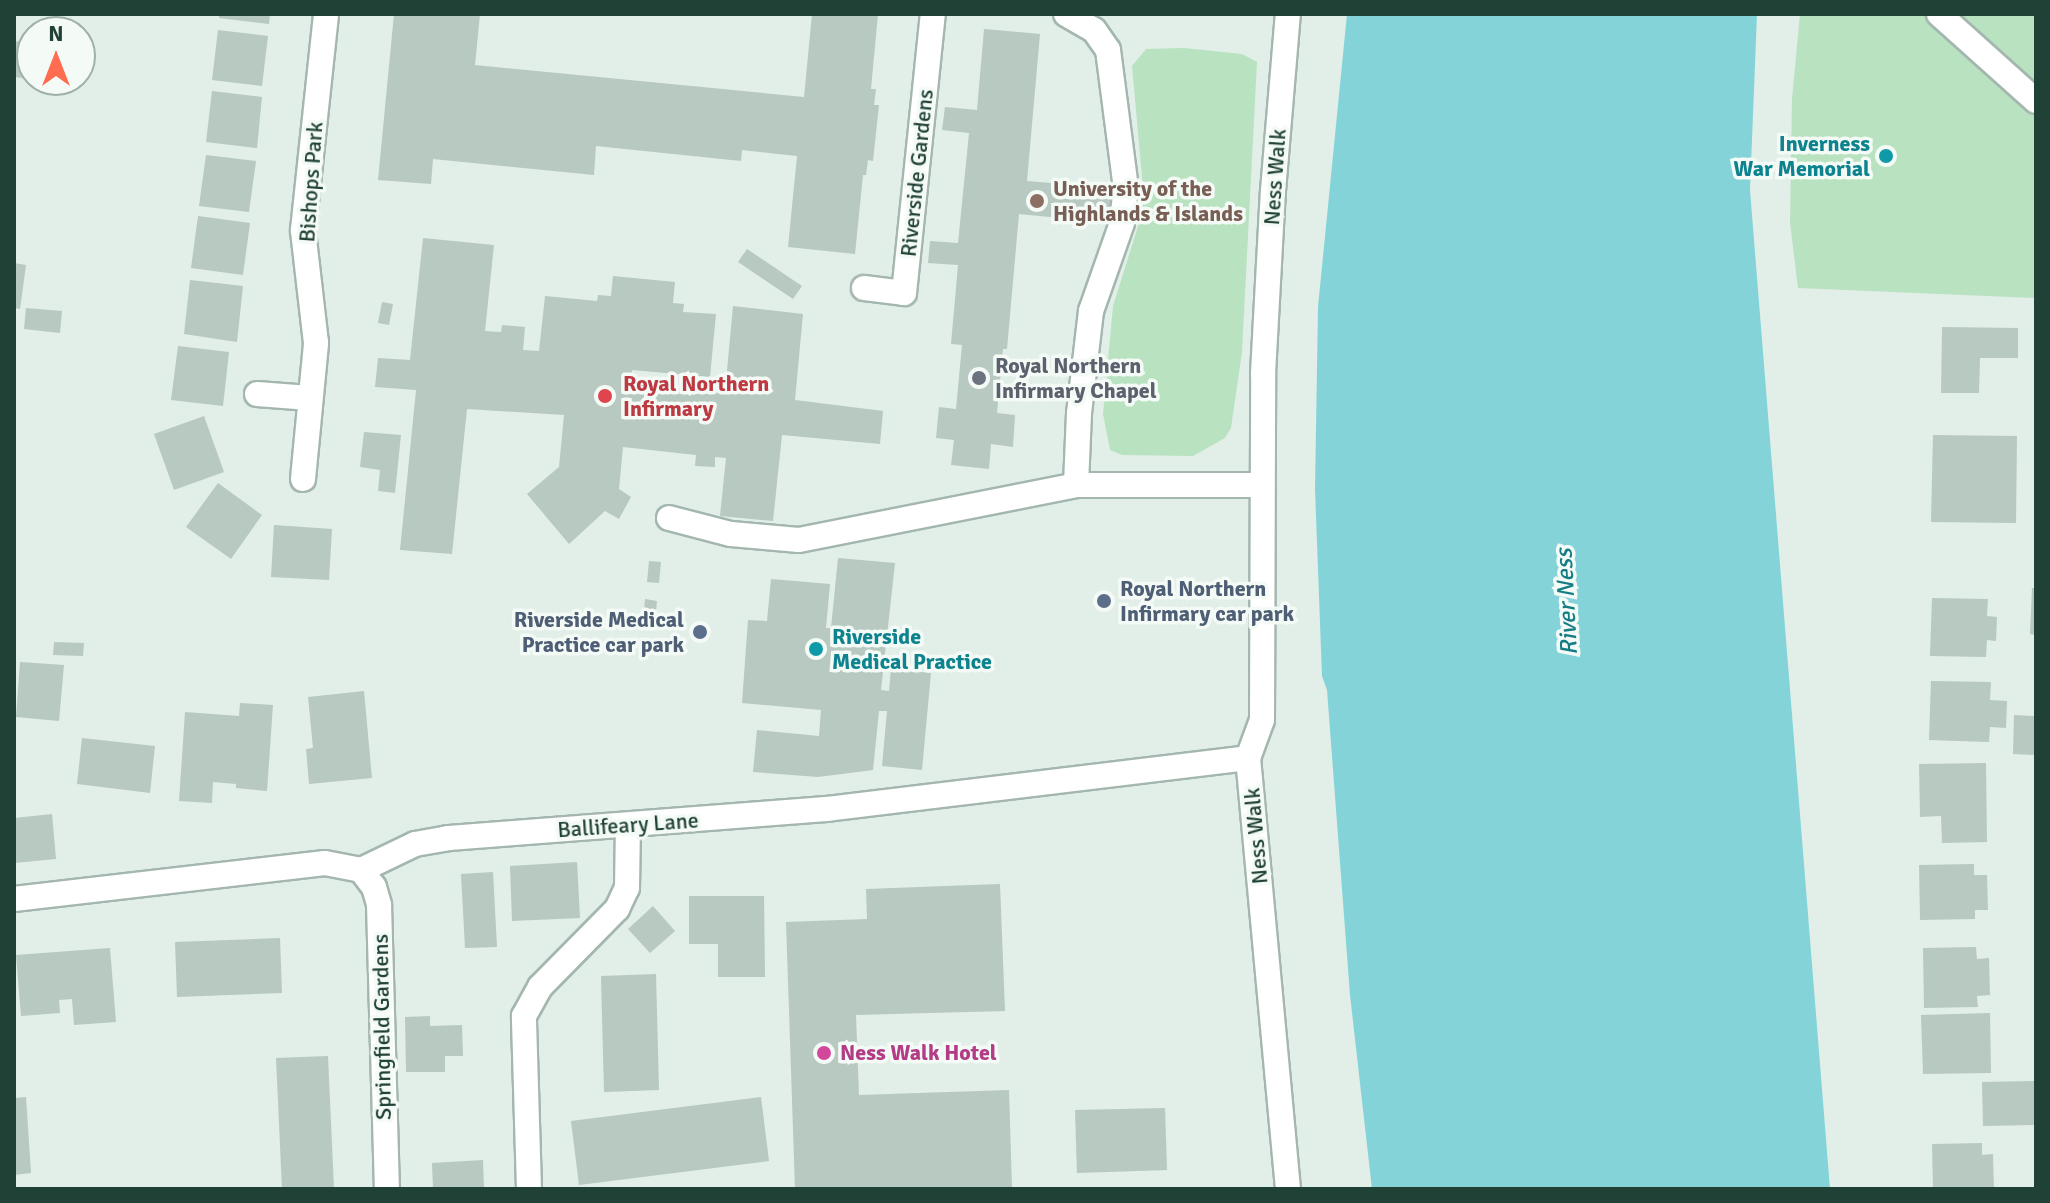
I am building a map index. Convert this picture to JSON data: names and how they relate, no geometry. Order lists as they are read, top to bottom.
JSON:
{
  "streets": {
    "street": [
      "Riverside Gardens",
      "Ness Walk",
      "Bishops Park",
      "Ballifeary Lane",
      "Springfield Gardens"
    ]
  },
  "crossings": [
    ["Ness Walk", "Ballifeary Lane"],
    ["Ballifeary Lane", "Springfield Gardens"]
  ],
  "water": ["River Ness"],
  "places": [
    "Inverness War Memorial",
    "University of the Highlands & Islands",
    "Royal Northern Infirmary Chapel",
    "Royal Northern Infirmary",
    "Royal Northern Infirmary car park",
    "Riverside Medical Practice car park",
    "Riverside Medical Practice",
    "Ness Walk Hotel"
  ],
  "north": "top"
}
